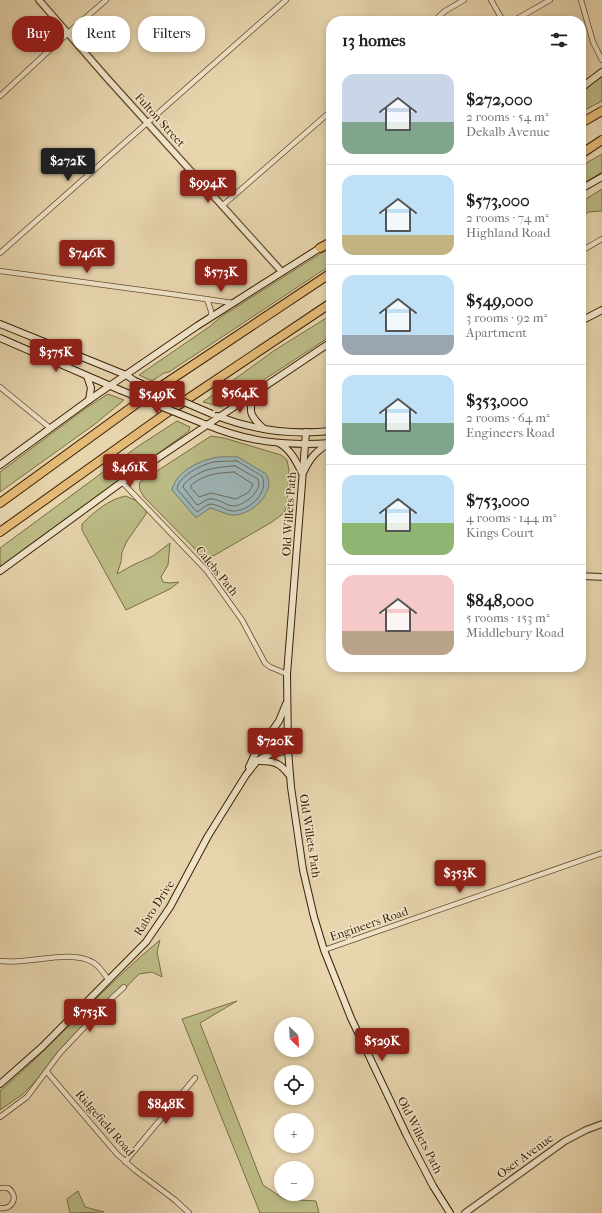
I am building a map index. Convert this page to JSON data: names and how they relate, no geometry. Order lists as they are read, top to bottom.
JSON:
{
  "streets": {
    "main road": ["Old Willets Path", "Rabro Drive"],
    "street": [
      "Fulton Street",
      "Calebs Path",
      "Engineers Road",
      "Ridgefield Road",
      "Oser Avenue"
    ]
  },
  "crossings": [
    ["Old Willets Path", "Calebs Path"],
    ["Old Willets Path", "Rabro Drive"],
    ["Old Willets Path", "Engineers Road"]
  ],
  "north": "bottom right",
  "page": {
    "chip": ["Buy", "Rent", "Filters"],
    "heading": "13 homes",
    "list": [
      {
        "name": "$272,000",
        "note": "2 rooms · 54 m² · Dekalb Avenue"
      },
      {
        "name": "$573,000",
        "note": "2 rooms · 74 m² · Highland Road"
      },
      {
        "name": "$549,000",
        "note": "3 rooms · 92 m² · Apartment"
      },
      {
        "name": "$353,000",
        "note": "2 rooms · 64 m² · Engineers Road"
      },
      {
        "name": "$753,000",
        "note": "4 rooms · 144 m² · Kings Court"
      },
      {
        "name": "$848,000",
        "note": "5 rooms · 153 m² · Middlebury Road"
      }
    ],
    "price": [
      "$272K",
      "$994K",
      "$746K",
      "$573K",
      "$375K",
      "$564K",
      "$549K",
      "$461K",
      "$720K",
      "$353K",
      "$753K",
      "$529K",
      "$848K"
    ],
    "map_buttons": ["+", "−"]
  }
}
